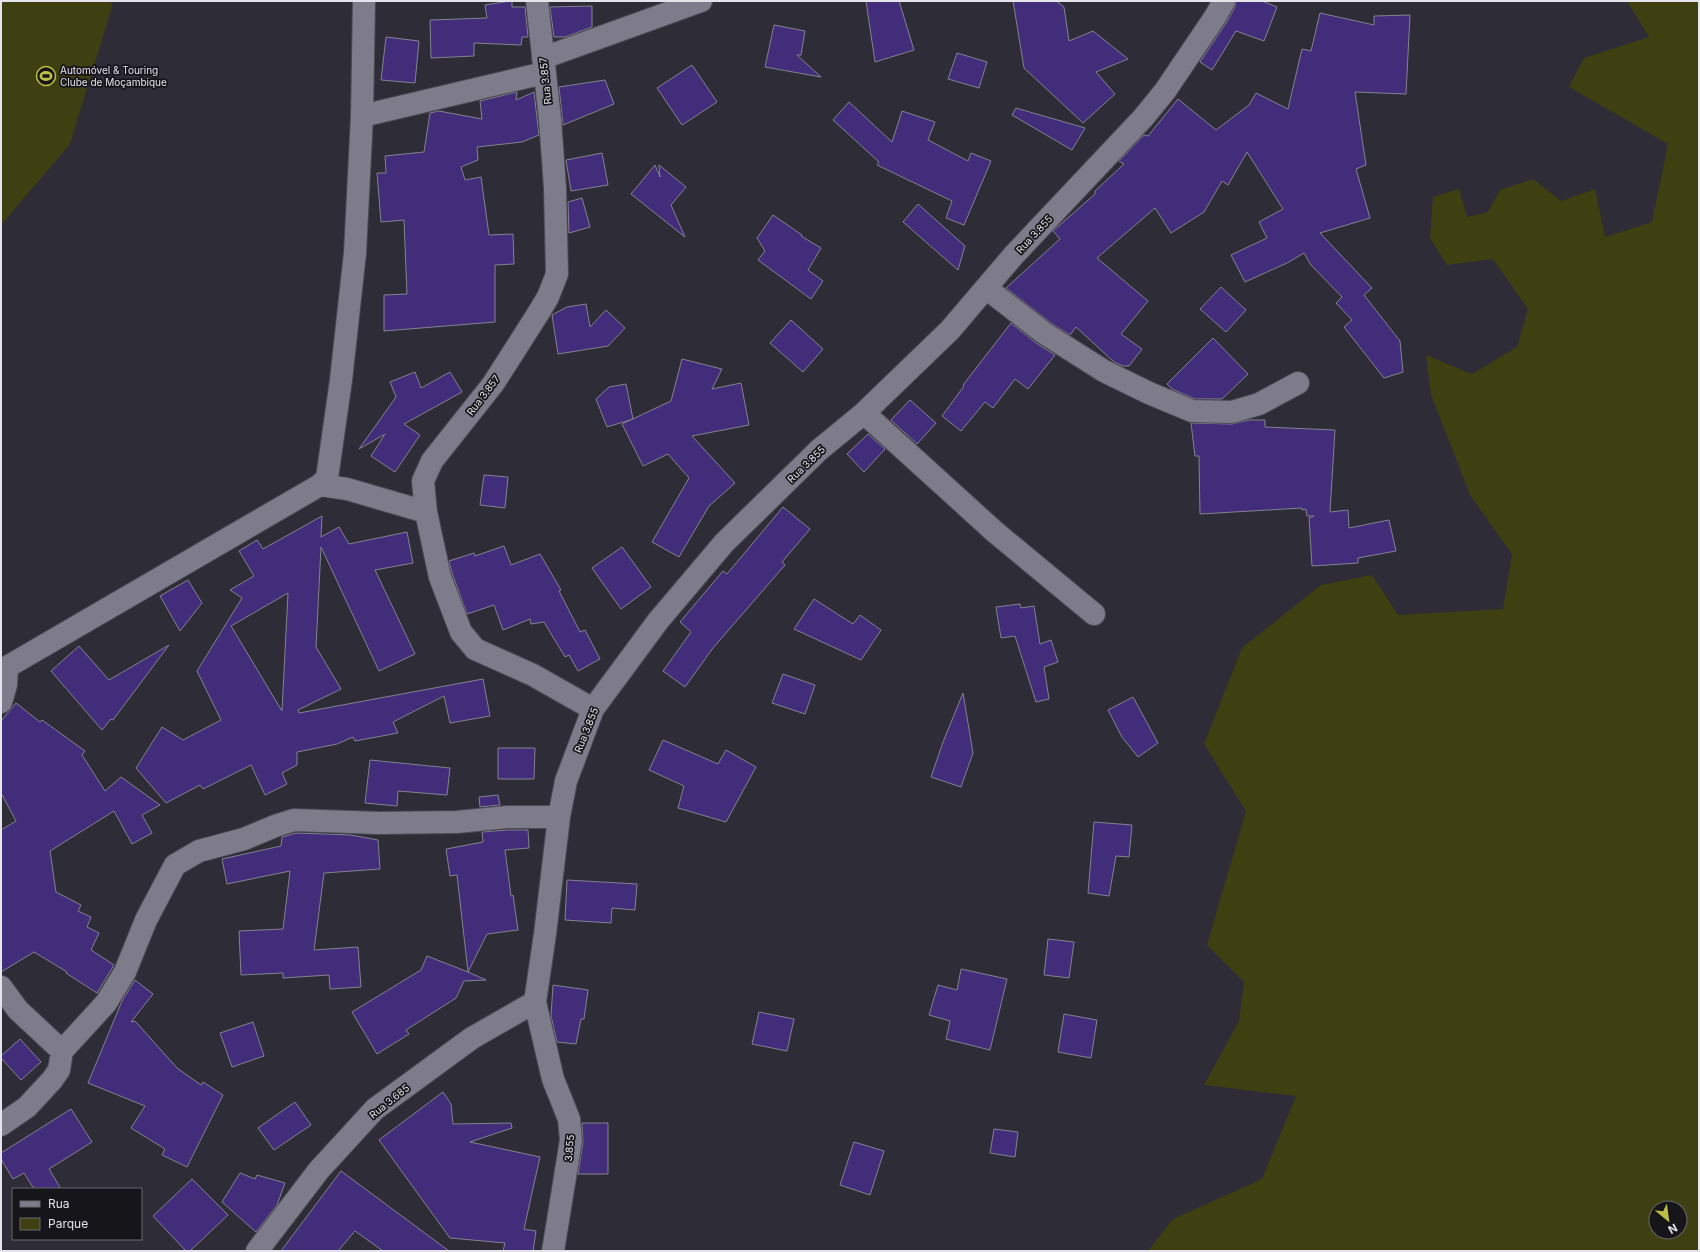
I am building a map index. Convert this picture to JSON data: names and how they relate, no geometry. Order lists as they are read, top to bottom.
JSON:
{
  "streets": {
    "street": [
      "Rua 3.857",
      "Rua 3.855",
      "Rua 3.685",
      "3.855"
    ]
  },
  "crossings": [
    ["Rua 3.857", "Rua 3.855"],
    ["Rua 3.855", "Rua 3.685"],
    ["Rua 3.855", "3.855"],
    ["Rua 3.685", "3.855"]
  ],
  "places": {
    "sports": ["Automóvel & Touring Clube de Moçambique"]
  },
  "legend": ["Rua", "Parque"],
  "north": "bottom right"
}
